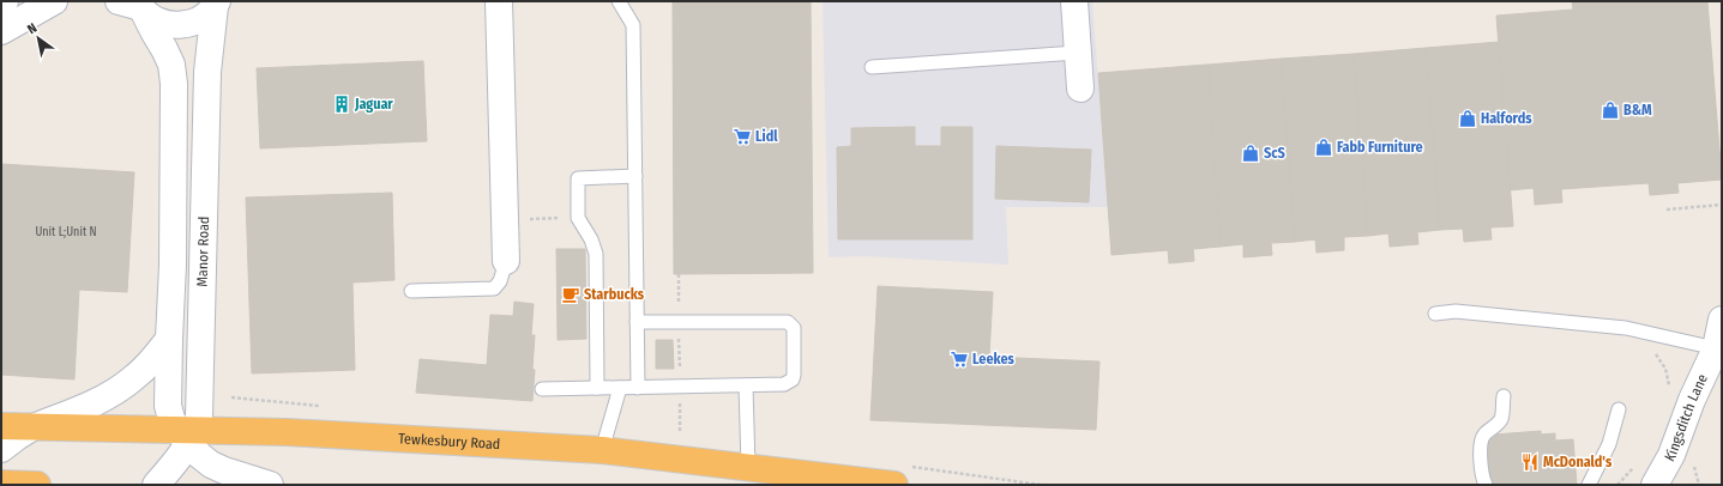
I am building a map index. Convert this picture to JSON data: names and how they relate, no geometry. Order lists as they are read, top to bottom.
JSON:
{
  "streets": {
    "highway": ["Tewkesbury Road"],
    "street": ["Manor Road", "Kingsditch Lane"]
  },
  "crossings": [
    ["Manor Road", "Tewkesbury Road"]
  ],
  "places": {
    "building": ["Jaguar"],
    "shop": [
      "B&M",
      "Halfords",
      "Fabb Furniture",
      "ScS"
    ],
    "supermarket": ["Lidl", "Leekes"],
    "cafe": ["Starbucks"],
    "restaurant": ["McDonald's"]
  },
  "house_numbers": ["Unit L;Unit N"],
  "north": "top left"
}
